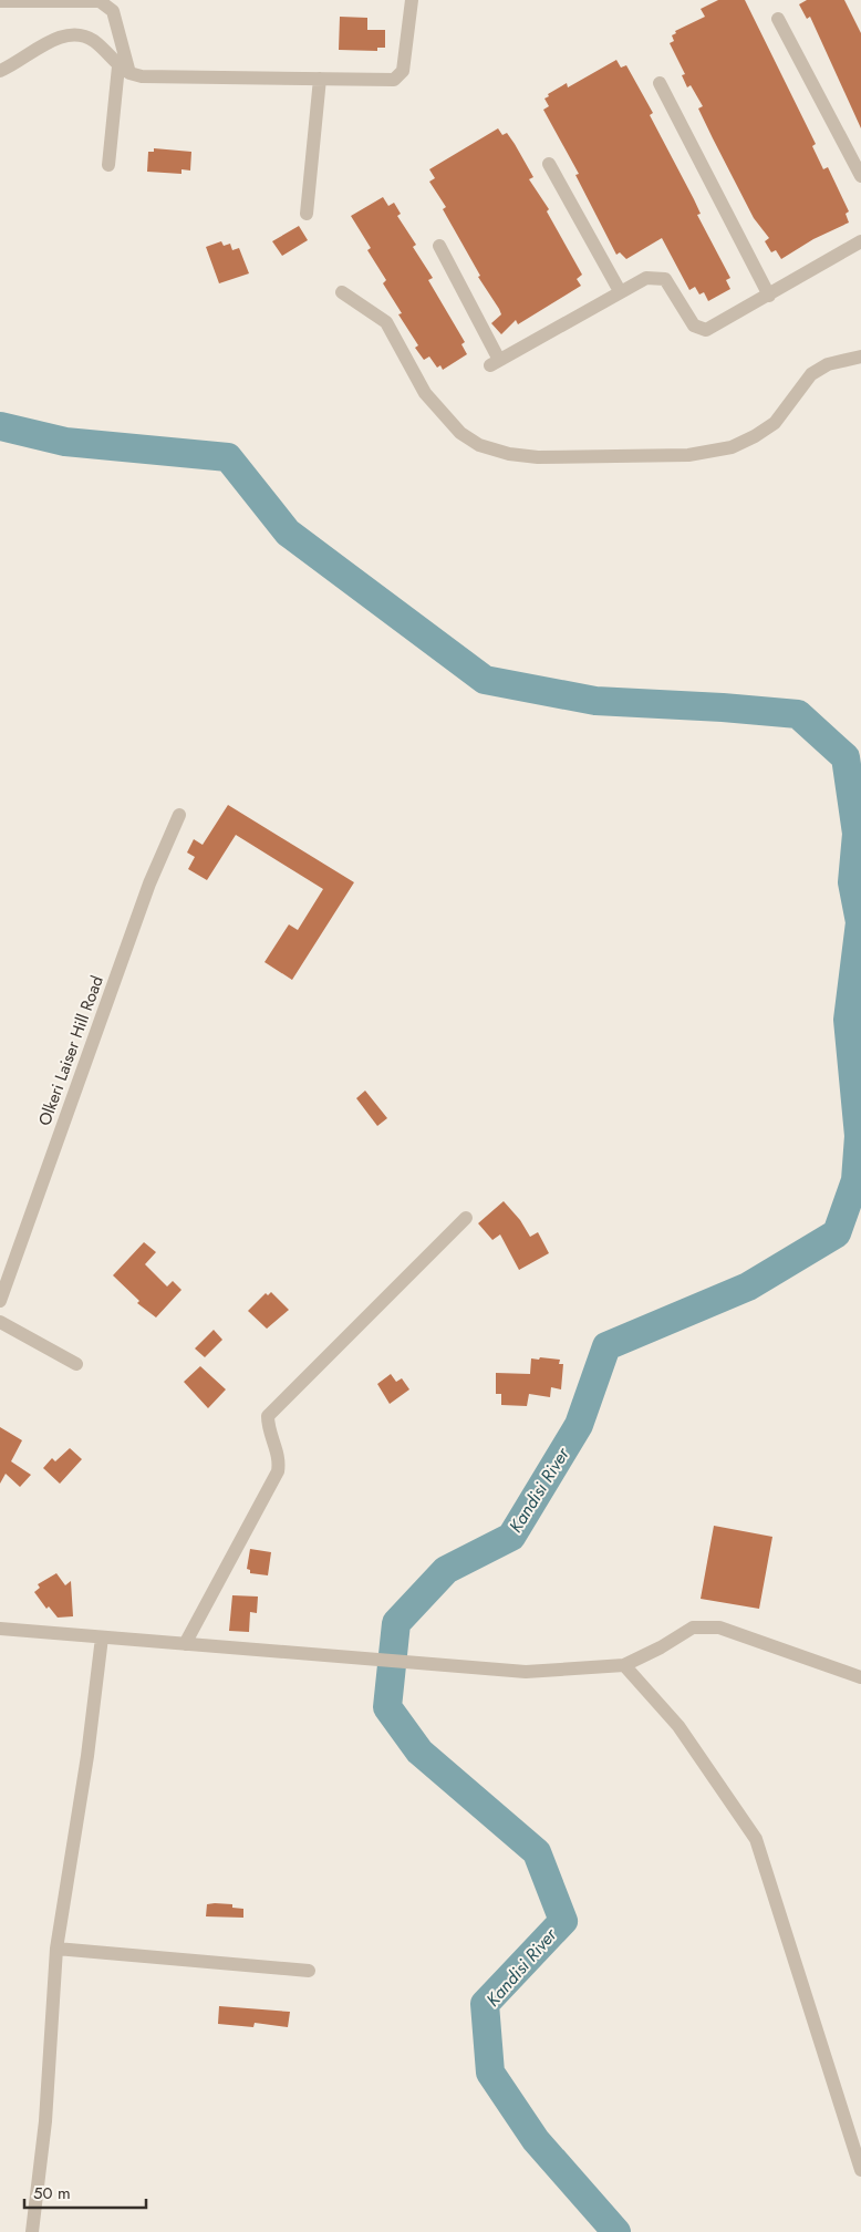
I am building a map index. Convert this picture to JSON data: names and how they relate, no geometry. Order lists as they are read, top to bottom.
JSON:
{
  "streets": {
    "street": ["Olkeri Laiser Hill Road"]
  },
  "water": ["Kandisi River"],
  "scale_bar": "50 m"
}
